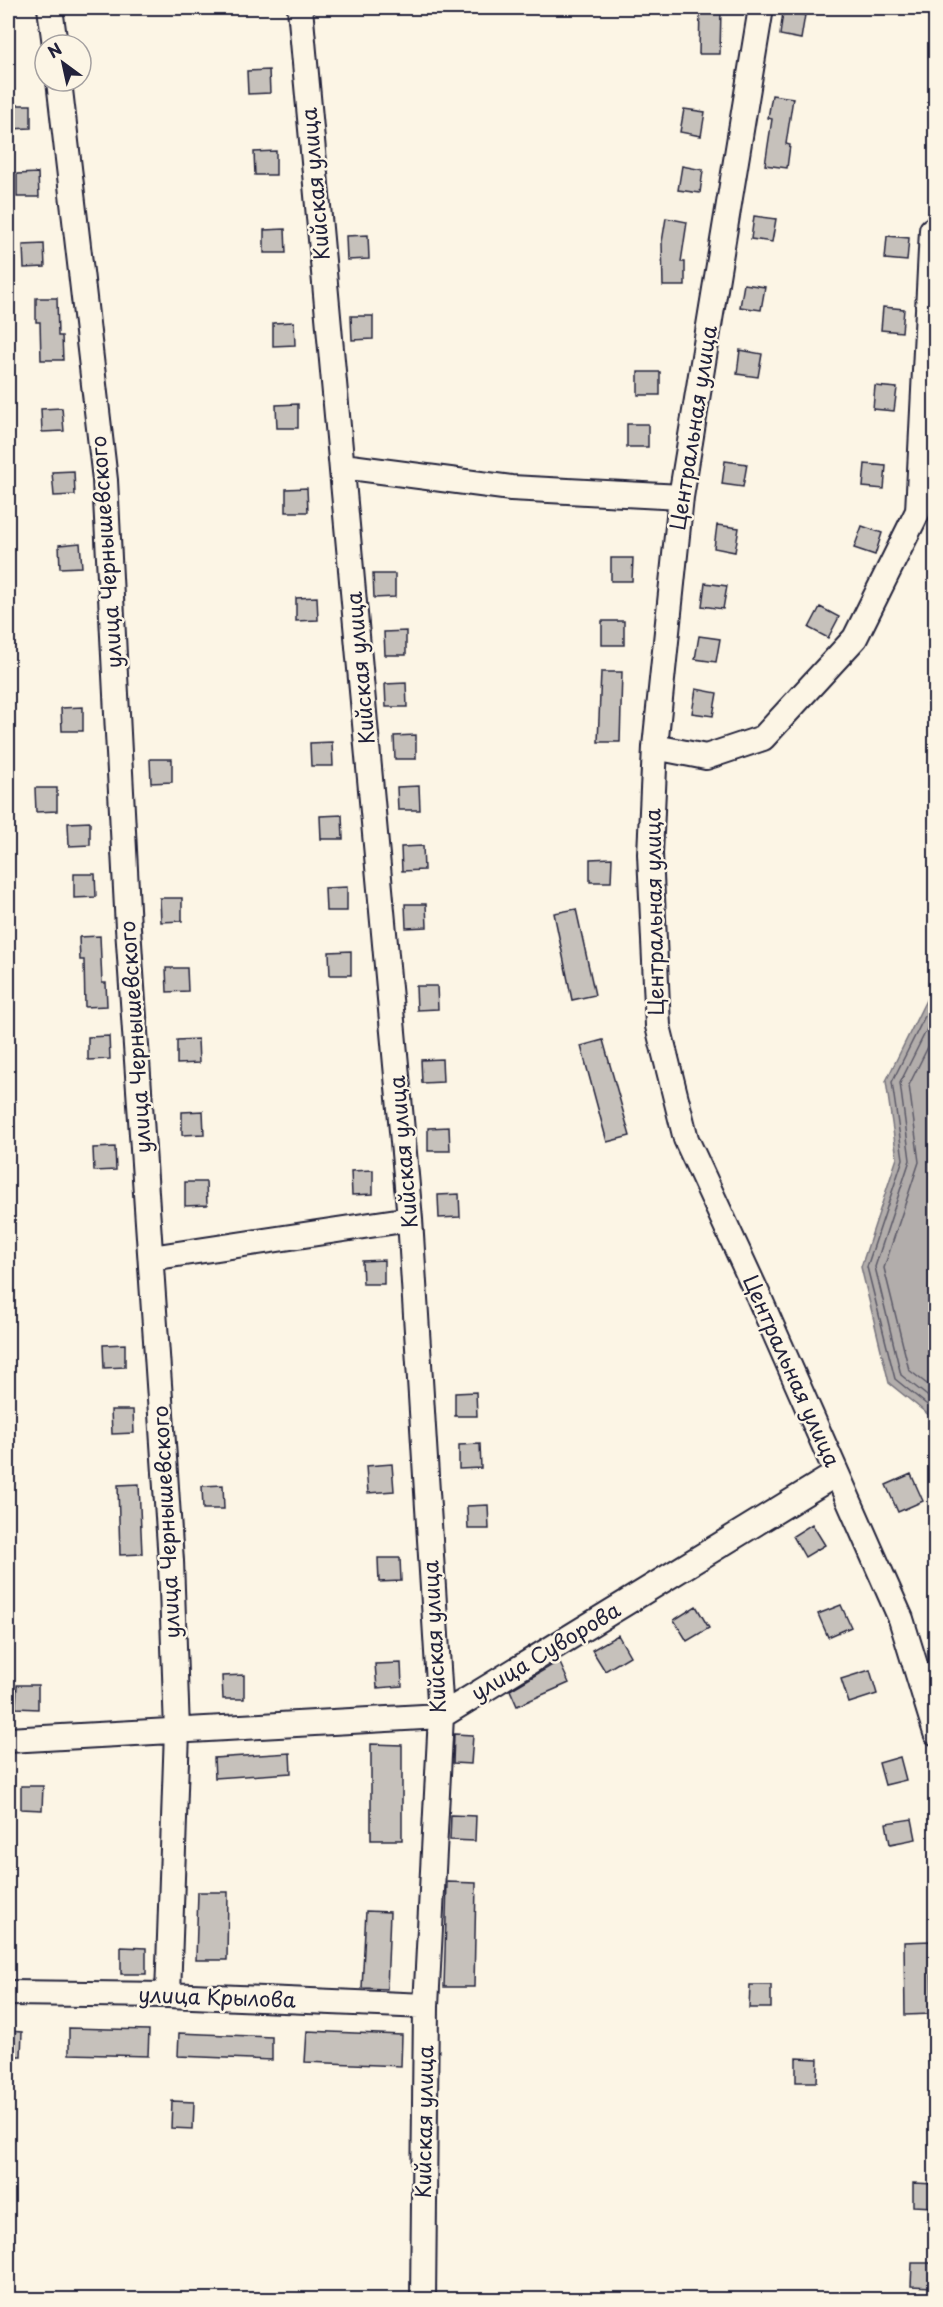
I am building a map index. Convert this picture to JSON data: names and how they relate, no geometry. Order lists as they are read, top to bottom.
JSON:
{
  "streets": {
    "street": [
      "Кийская улица",
      "Центральная улица",
      "улица Чернышевского",
      "улица Суворова",
      "улица Крылова"
    ]
  },
  "crossings": [
    ["Кийская улица", "улица Суворова"],
    ["Кийская улица", "улица Крылова"],
    ["Центральная улица", "улица Суворова"],
    ["улица Чернышевского", "улица Суворова"],
    ["улица Чернышевского", "улица Крылова"]
  ],
  "north": "top left"
}
